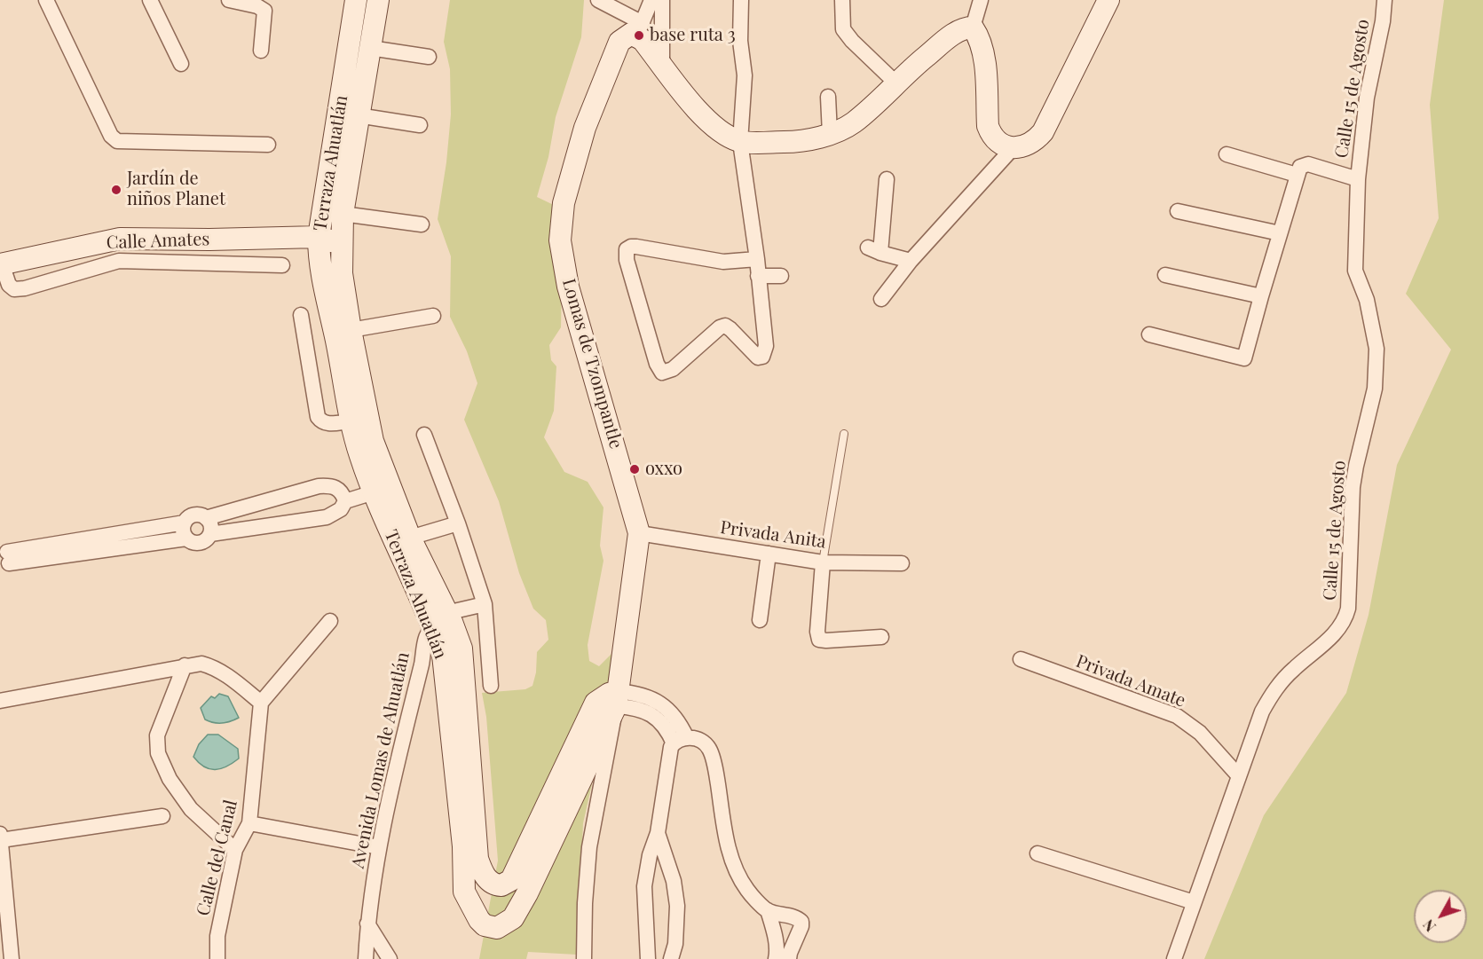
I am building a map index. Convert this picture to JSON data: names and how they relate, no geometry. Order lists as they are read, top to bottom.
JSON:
{
  "streets": {
    "street": [
      "Calle 15 de Agosto",
      "Terraza Ahuatlán",
      "Calle Amates",
      "Lomas de Tzompantle",
      "Privada Anita",
      "Privada Amate",
      "Avenida Lomas de Ahuatlán",
      "Calle del Canal"
    ]
  },
  "crossings": [
    ["Calle 15 de Agosto", "Privada Amate"],
    ["Terraza Ahuatlán", "Calle Amates"],
    ["Terraza Ahuatlán", "Lomas de Tzompantle"],
    ["Terraza Ahuatlán", "Avenida Lomas de Ahuatlán"],
    ["Lomas de Tzompantle", "Privada Anita"]
  ],
  "places": ["base ruta 3", "Jardín de niños Planet", "oxxo"],
  "north": "bottom left"
}
